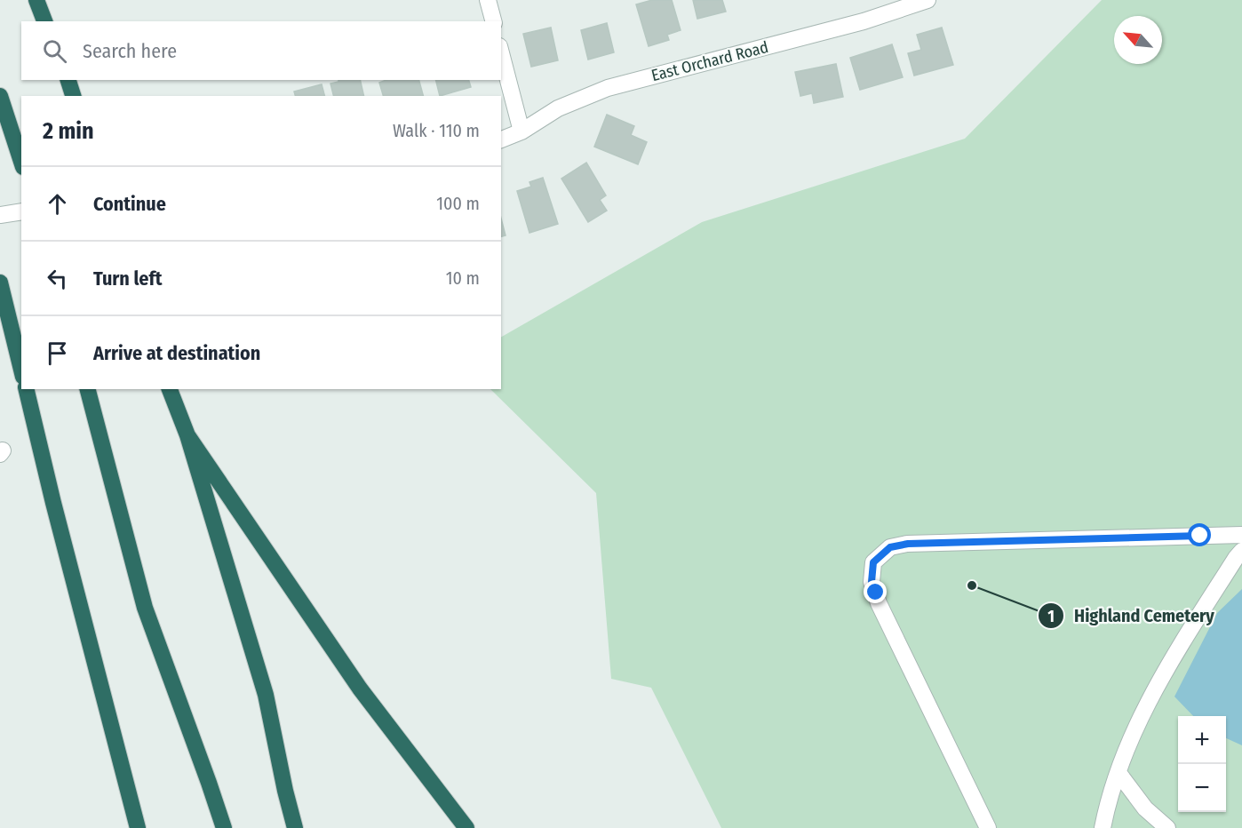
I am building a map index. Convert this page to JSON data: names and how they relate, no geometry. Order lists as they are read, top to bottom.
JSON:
{
  "streets": {
    "street": ["East Orchard Road"]
  },
  "places": ["Highland Cemetery"],
  "north": "top left",
  "page": {
    "search": "Search here",
    "heading": ["2 min", "Walk · 110 m"],
    "list": [
      ["Continue", "100 m"],
      ["Turn left", "10 m"],
      "Arrive at destination"
    ],
    "map_buttons": ["+", "−"]
  }
}
